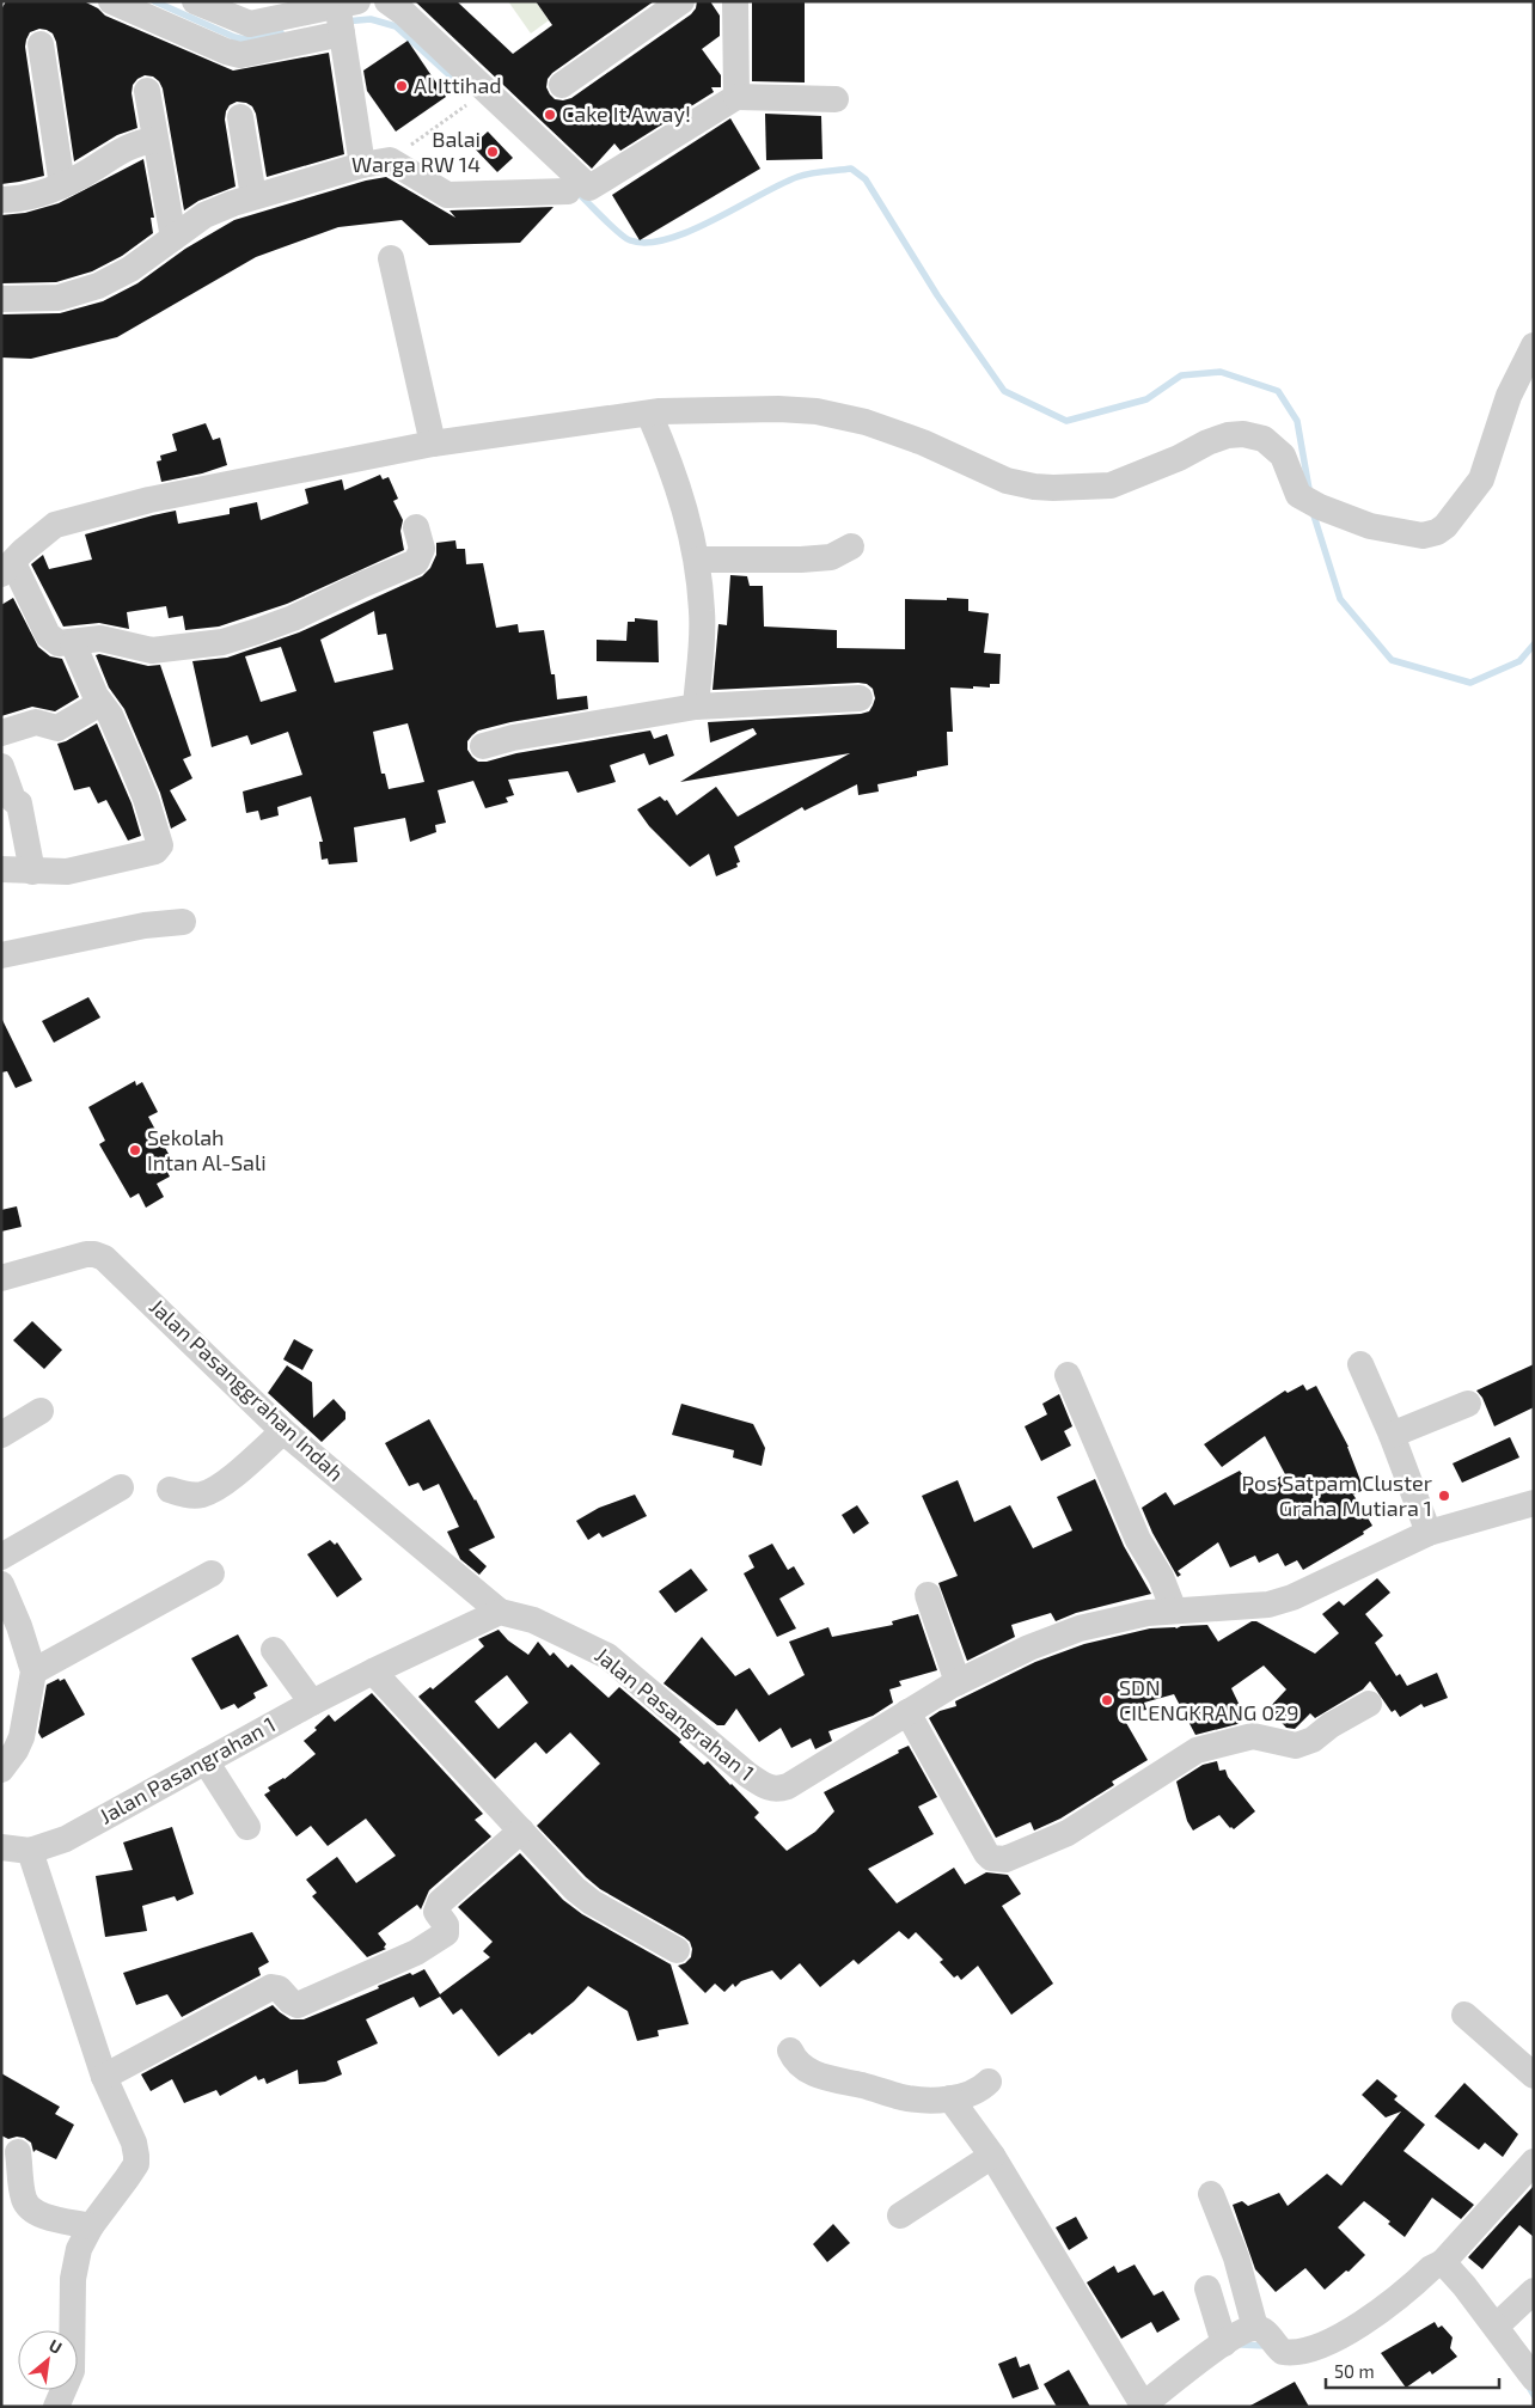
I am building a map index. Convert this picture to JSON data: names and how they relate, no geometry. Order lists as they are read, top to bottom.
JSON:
{
  "streets": {
    "street": ["Jalan Pasanggrahan Indah", "Jalan Pasangrahan 1"]
  },
  "crossings": [
    ["Jalan Pasanggrahan Indah", "Jalan Pasangrahan 1"]
  ],
  "places": [
    "Al Ittihad",
    "Cake It Away!",
    "Balai Warga RW 14",
    "Sekolah Intan Al-Sali",
    "Pos Satpam Cluster Graha Mutiara 1",
    "SDN CILENGKRANG 029"
  ],
  "scale_bar": "50 m",
  "north": "top right"
}
